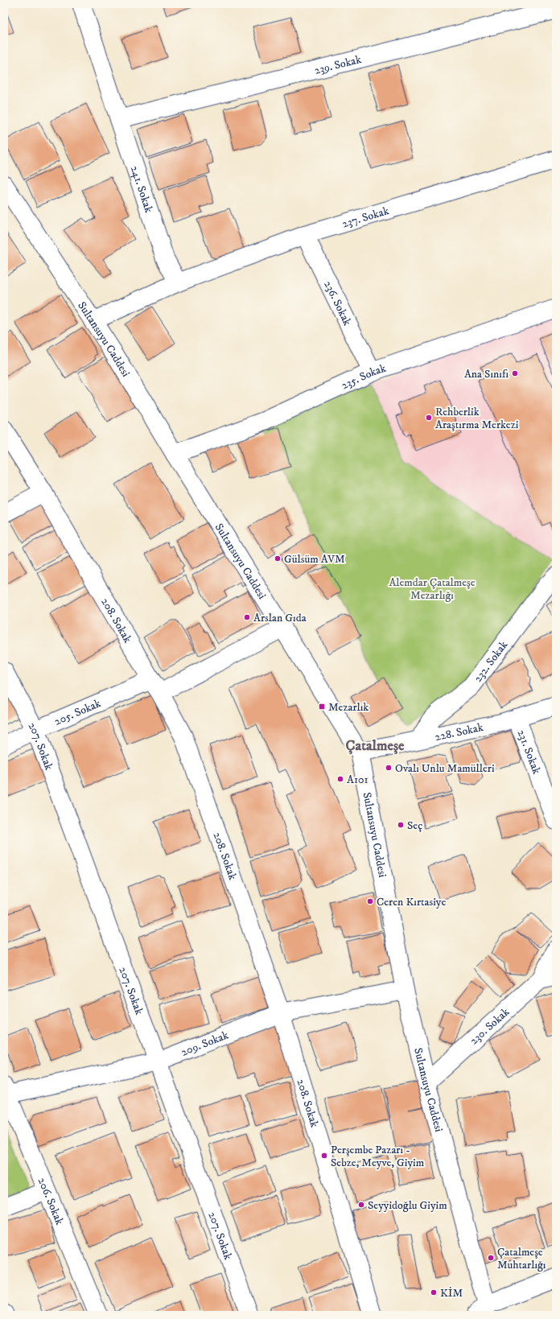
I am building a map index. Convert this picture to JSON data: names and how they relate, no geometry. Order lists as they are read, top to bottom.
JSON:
{
  "streets": {
    "street": [
      "239. Sokak",
      "241. Sokak",
      "237. Sokak",
      "236. Sokak",
      "Sultansuyu Caddesi",
      "235. Sokak",
      "208. Sokak",
      "232. Sokak",
      "205. Sokak",
      "228. Sokak",
      "207. Sokak",
      "231. Sokak",
      "230. Sokak",
      "209. Sokak",
      "206. Sokak"
    ]
  },
  "crossings": [
    ["239. Sokak", "241. Sokak"],
    ["241. Sokak", "237. Sokak"],
    ["237. Sokak", "236. Sokak"],
    ["236. Sokak", "235. Sokak"],
    ["Sultansuyu Caddesi", "235. Sokak"],
    ["Sultansuyu Caddesi", "205. Sokak"],
    ["Sultansuyu Caddesi", "228. Sokak"],
    ["Sultansuyu Caddesi", "230. Sokak"],
    ["Sultansuyu Caddesi", "209. Sokak"],
    ["208. Sokak", "205. Sokak"],
    ["208. Sokak", "209. Sokak"],
    ["232. Sokak", "228. Sokak"],
    ["205. Sokak", "207. Sokak"],
    ["228. Sokak", "231. Sokak"],
    ["207. Sokak", "209. Sokak"],
    ["209. Sokak", "206. Sokak"]
  ],
  "districts": ["Çatalmeşe"],
  "parks": ["Alemdar Çatalmeşe Mezarlığı"],
  "places": {
    "other": [
      "Ana Sınıfı",
      "Rehberlik Araştırma Merkezi",
      "Gülsüm AVM",
      "Arslan Gıda",
      "Ovalı Unlu Mamülleri",
      "A101",
      "Seç",
      "Ceren Kırtasiye",
      "Perşembe Pazarı - Sebze, Meyve, Giyim",
      "Seyyidoğlu Giyim",
      "Çatalmeşe Muhtarlığı",
      "KİM"
    ],
    "transit": ["Mezarlık"]
  }
}
